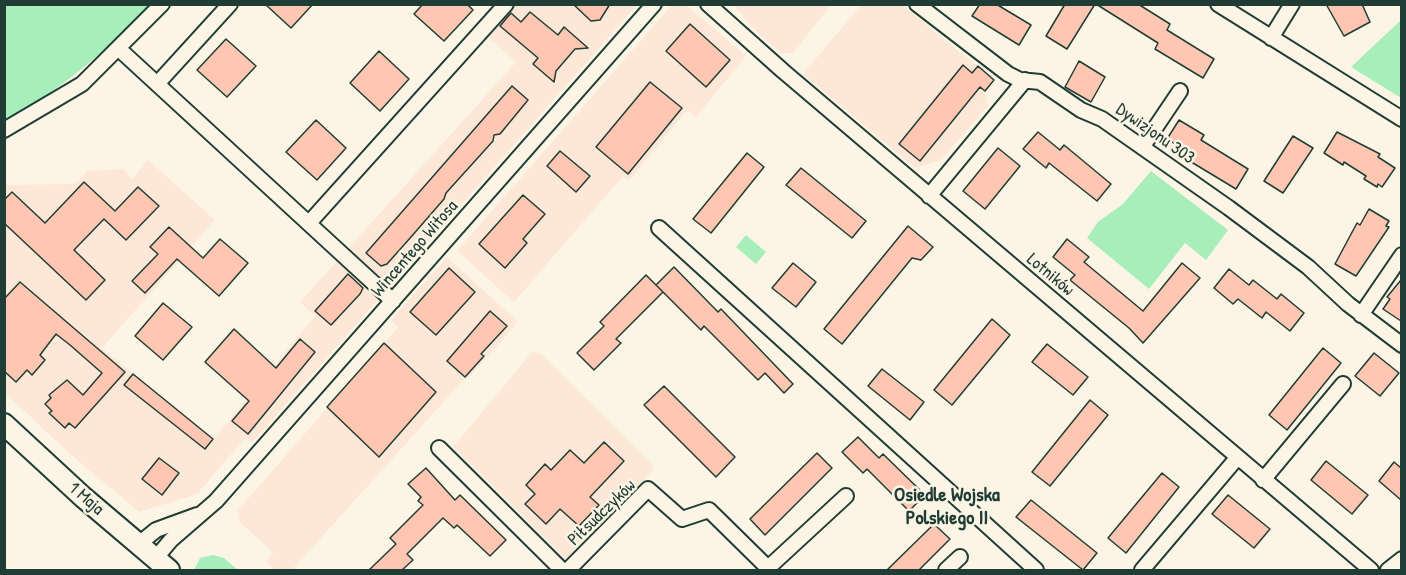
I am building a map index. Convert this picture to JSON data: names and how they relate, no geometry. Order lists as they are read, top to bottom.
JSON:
{
  "streets": {
    "street": [
      "Dywizjonu 303",
      "Wincentego Witosa",
      "Lotników",
      "1 Maja",
      "Piłsudczyków"
    ]
  },
  "crossings": [
    ["Wincentego Witosa", "1 Maja"]
  ],
  "districts": ["Osiedle Wojska Polskiego II"]
}
